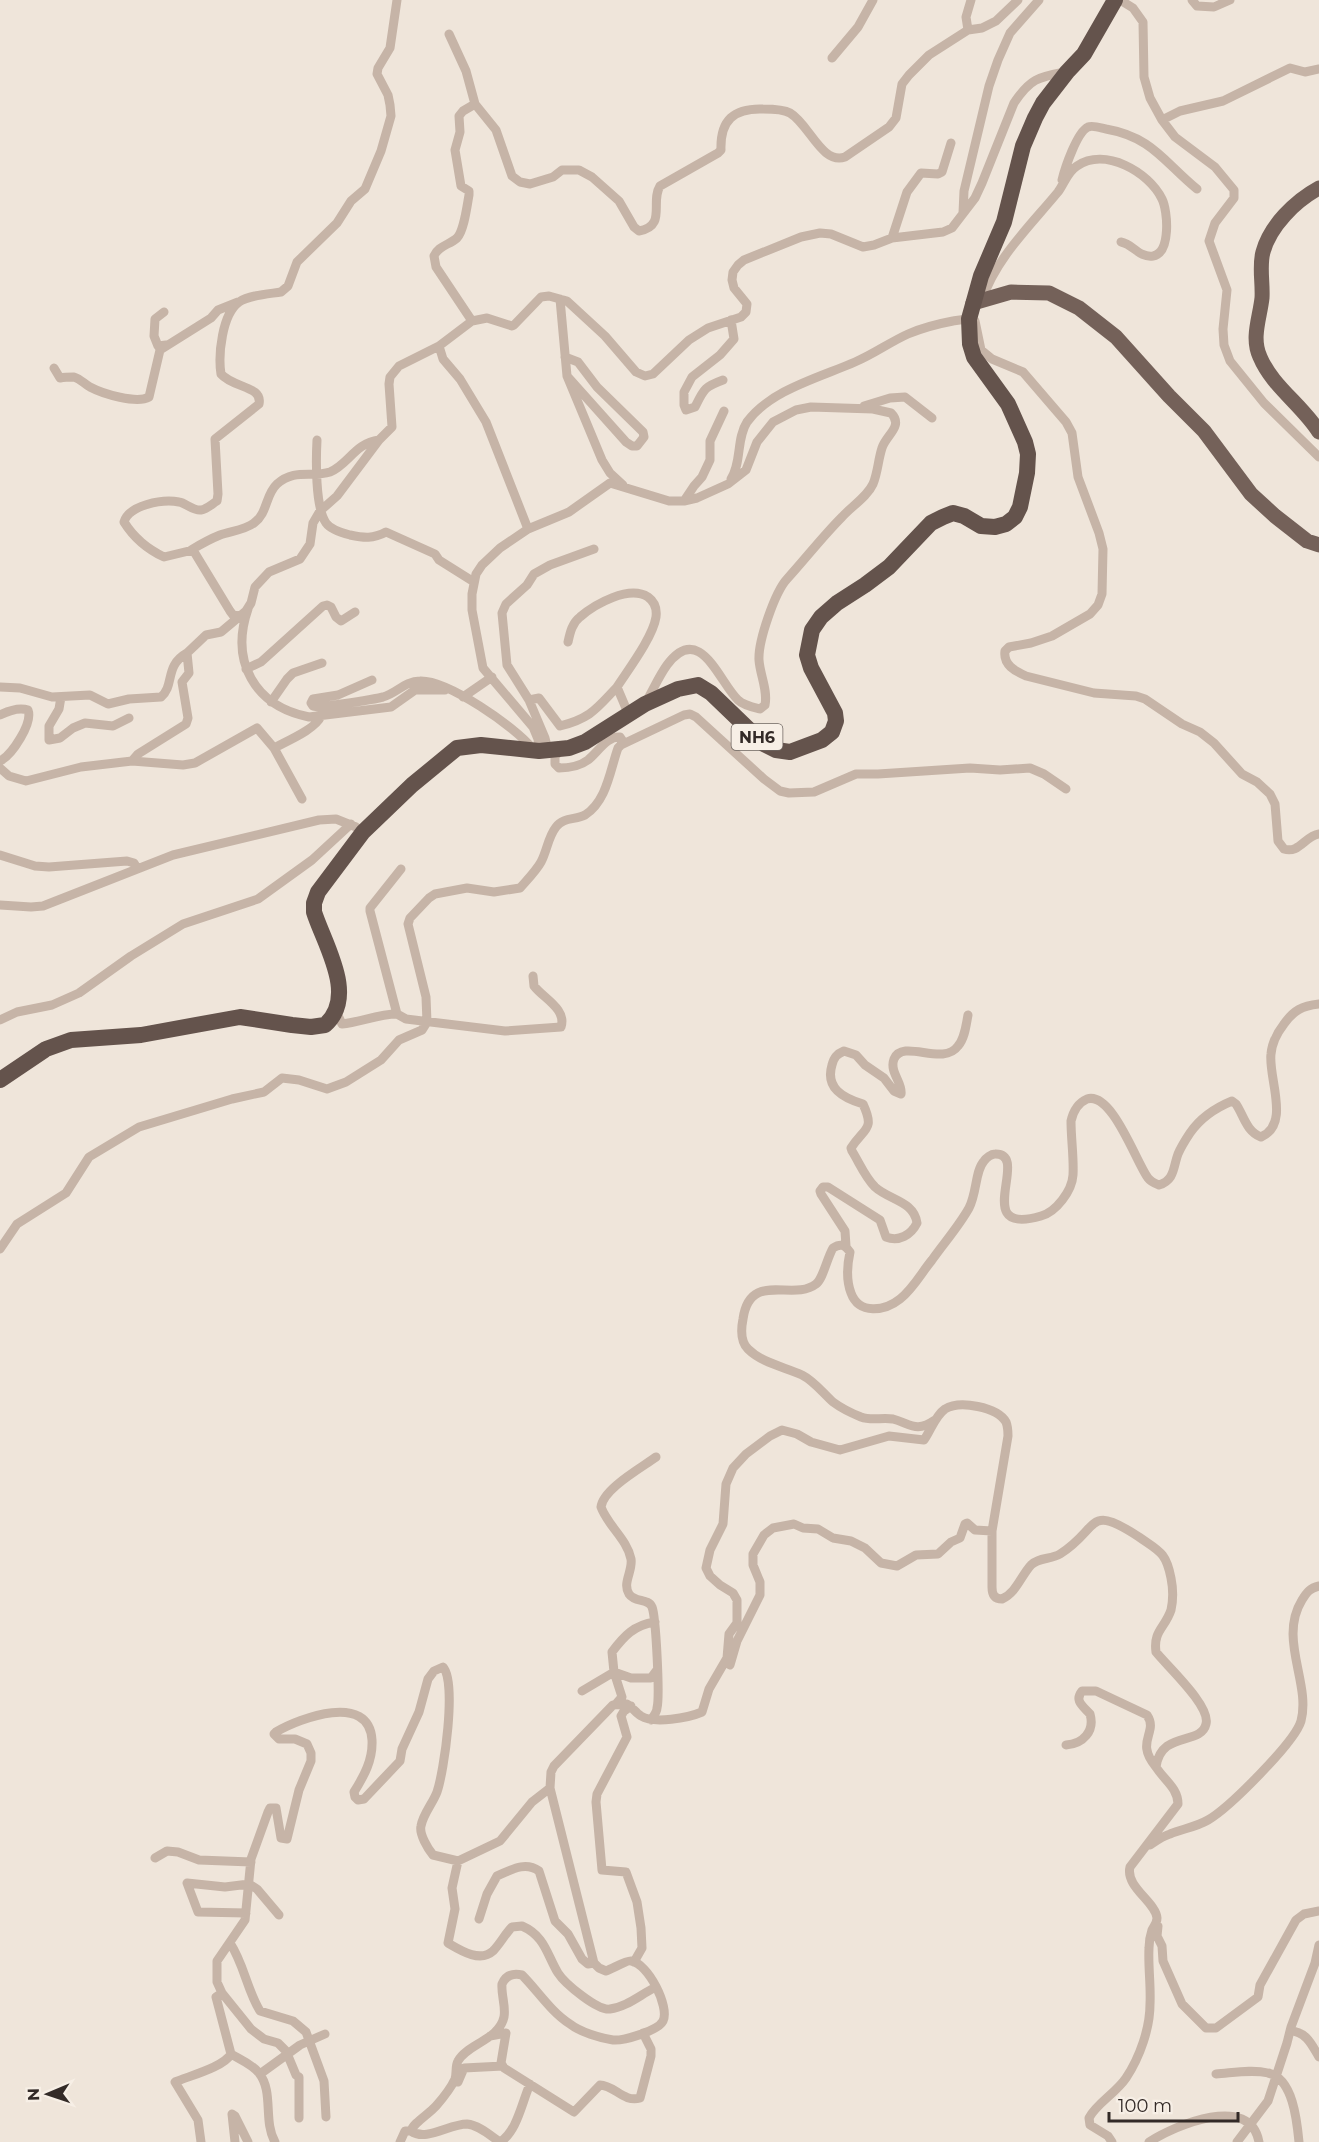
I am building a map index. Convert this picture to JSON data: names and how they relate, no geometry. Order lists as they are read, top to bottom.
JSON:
{
  "streets": {
    "highway": ["NH6"]
  },
  "scale_bar": "100 m",
  "north": "left"
}
